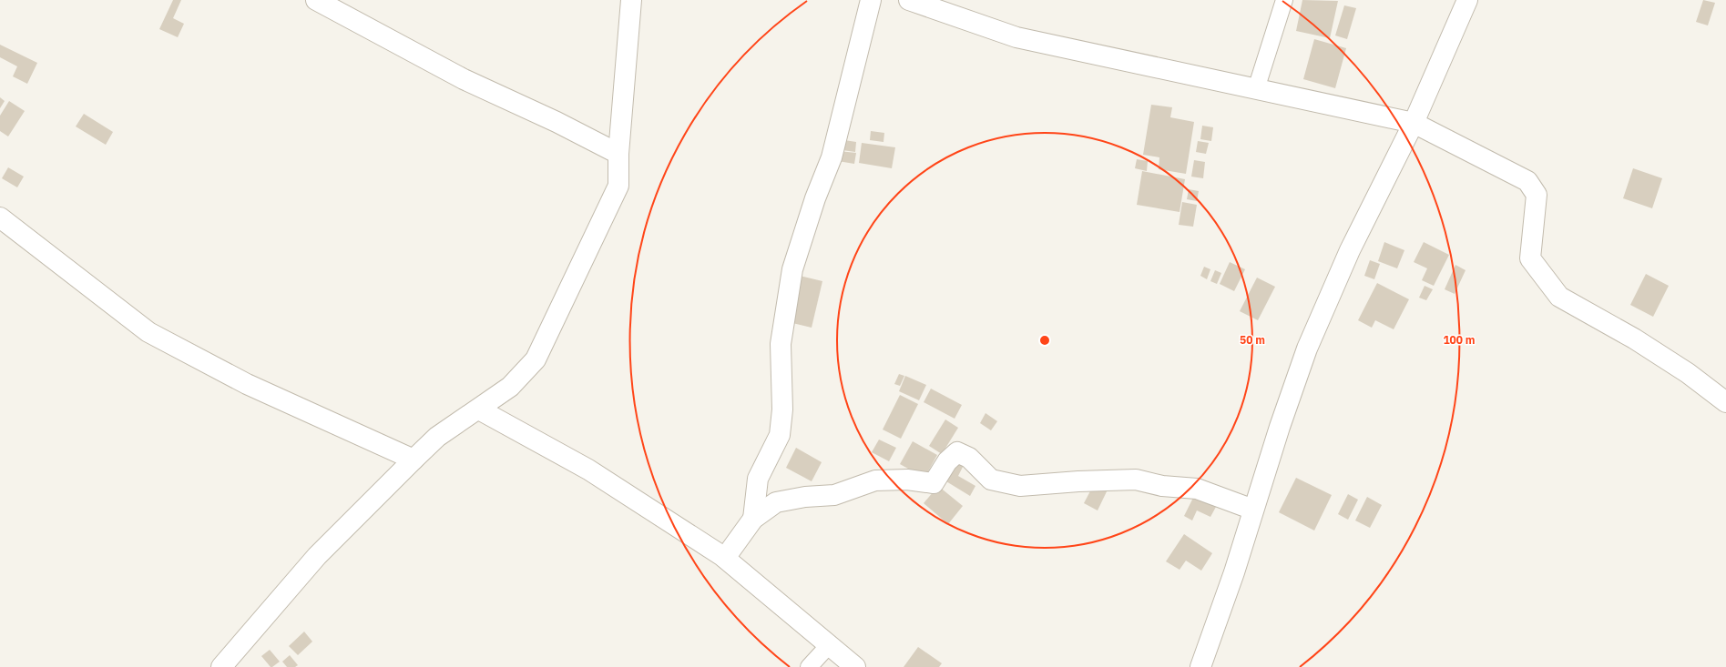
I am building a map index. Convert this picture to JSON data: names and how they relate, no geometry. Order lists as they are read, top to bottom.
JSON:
{
  "rings": ["50 m", "100 m"]
}
